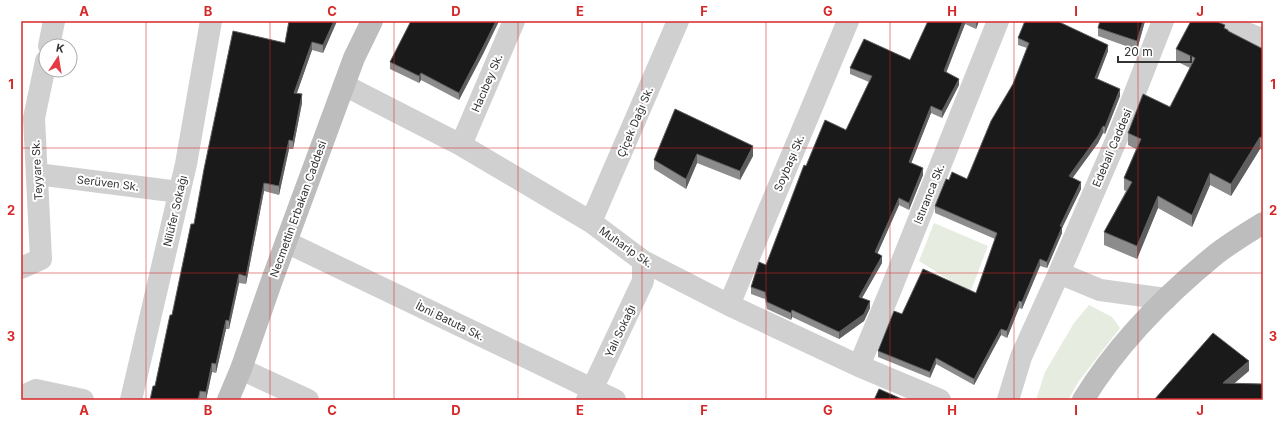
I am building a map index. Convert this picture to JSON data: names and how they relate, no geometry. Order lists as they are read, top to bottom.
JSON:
{
  "streets": {
    "main road": ["Necmettin Erbakan Caddesi"],
    "street": [
      "Hacıbey Sk.",
      "Çiçek Dağı Sk.",
      "Edebali Caddesi",
      "Soybaşı Sk.",
      "Teyyare Sk.",
      "Serüven Sk.",
      "Istıranca Sk.",
      "Nilüfer Sokağı",
      "Muharip Sk.",
      "İbni Batuta Sk.",
      "Yalı Sokağı"
    ]
  },
  "crossings": [
    ["Hacıbey Sk.", "Muharip Sk."],
    ["Çiçek Dağı Sk.", "Muharip Sk."],
    ["Soybaşı Sk.", "Muharip Sk."],
    ["Teyyare Sk.", "Serüven Sk."],
    ["Serüven Sk.", "Nilüfer Sokağı"],
    ["Istıranca Sk.", "Muharip Sk."],
    ["Necmettin Erbakan Caddesi", "Muharip Sk."],
    ["Necmettin Erbakan Caddesi", "İbni Batuta Sk."],
    ["Muharip Sk.", "Yalı Sokağı"],
    ["İbni Batuta Sk.", "Yalı Sokağı"]
  ],
  "scale_bar": "20 m",
  "north": "top",
  "grid": {
    "columns": [
      "A",
      "B",
      "C",
      "D",
      "E",
      "F",
      "G",
      "H",
      "I",
      "J"
    ],
    "rows": ["1", "2", "3"]
  }
}
